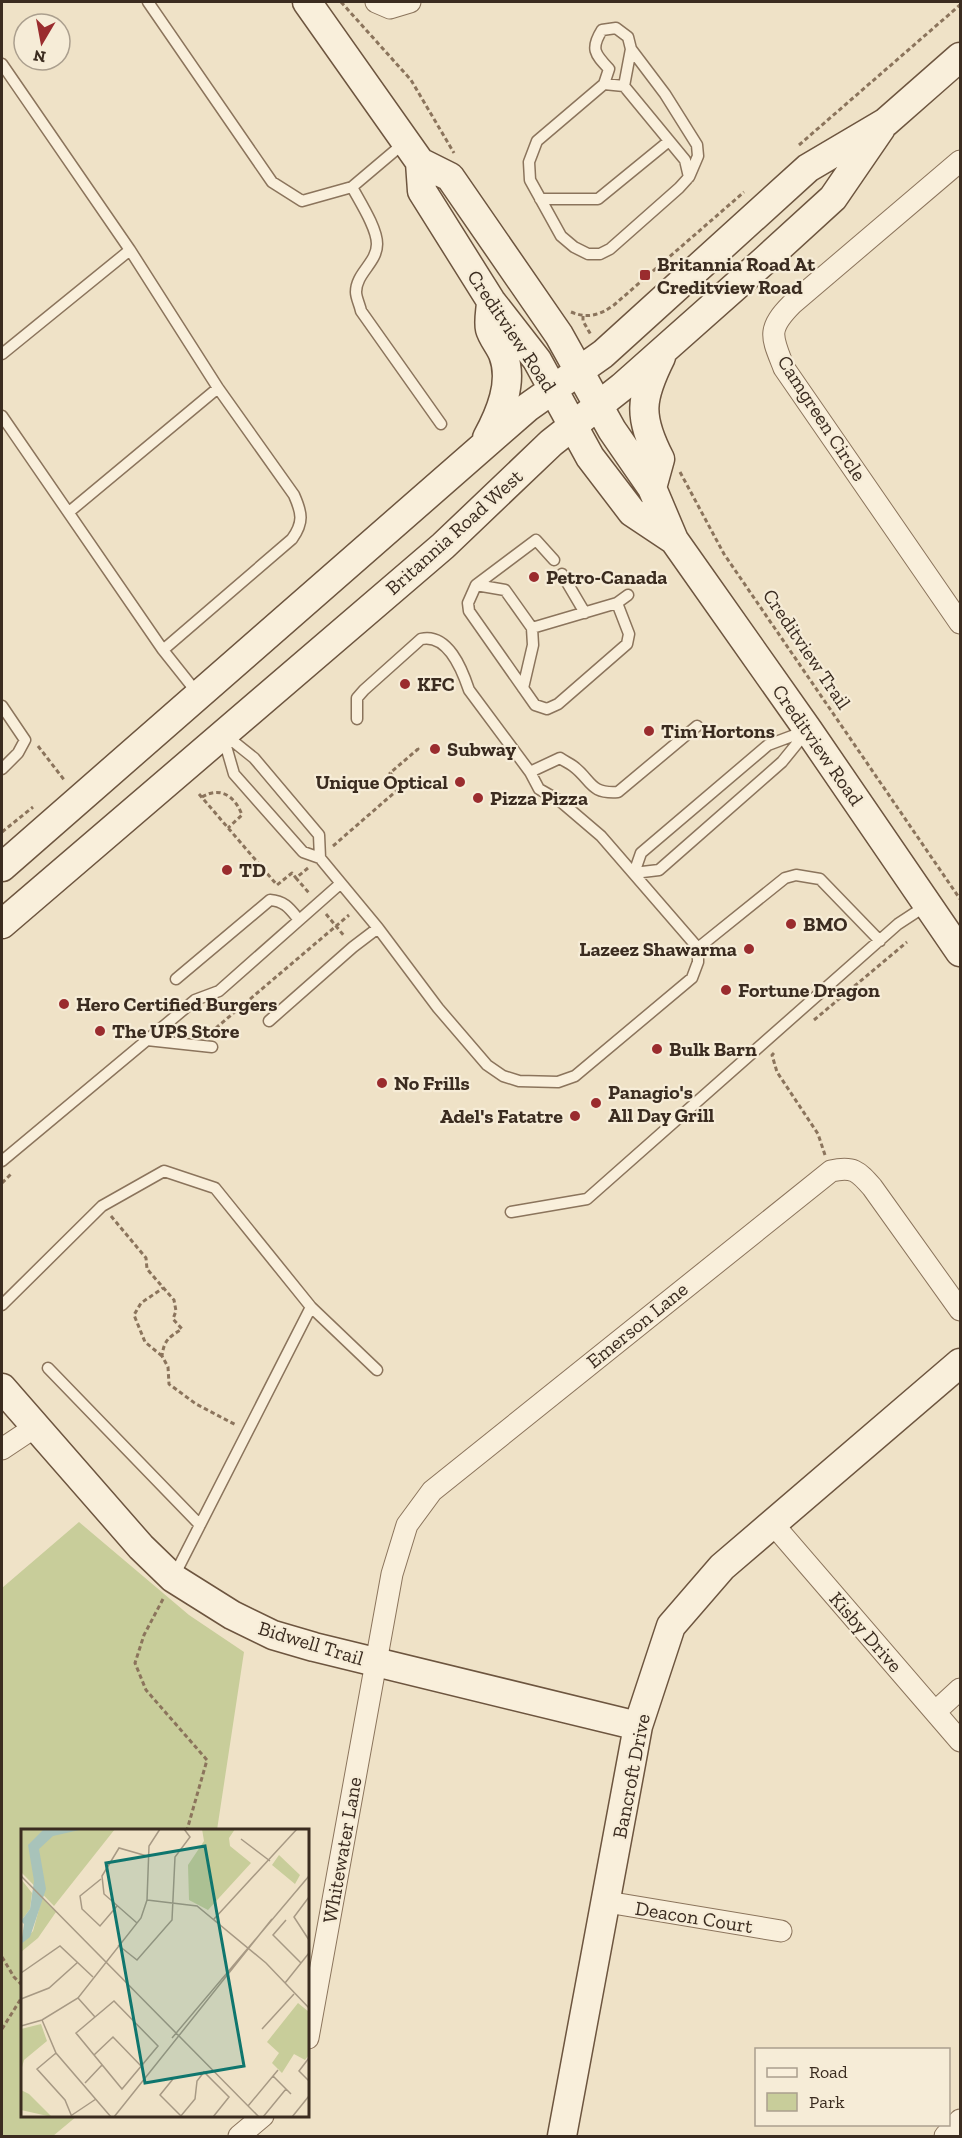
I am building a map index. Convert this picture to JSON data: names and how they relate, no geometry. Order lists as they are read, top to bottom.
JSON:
{
  "streets": {
    "main road": [
      "Creditview Road",
      "Britannia Road West",
      "Bidwell Trail",
      "Bancroft Drive"
    ],
    "street": [
      "Camgreen Circle",
      "Emerson Lane",
      "Kisby Drive",
      "Whitewater Lane",
      "Deacon Court"
    ],
    "path": ["Creditview Trail"]
  },
  "crossings": [
    ["Creditview Road", "Britannia Road West"],
    ["Emerson Lane", "Bidwell Trail"],
    ["Emerson Lane", "Whitewater Lane"],
    ["Kisby Drive", "Bancroft Drive"],
    ["Bidwell Trail", "Bancroft Drive"],
    ["Bidwell Trail", "Whitewater Lane"],
    ["Bancroft Drive", "Deacon Court"]
  ],
  "places": {
    "transit": ["Britannia Road At Creditview Road"],
    "other": [
      "Petro-Canada",
      "KFC",
      "Tim Hortons",
      "Subway",
      "Unique Optical",
      "Pizza Pizza",
      "TD",
      "BMO",
      "Lazeez Shawarma",
      "Fortune Dragon",
      "Hero Certified Burgers",
      "The UPS Store",
      "Bulk Barn",
      "No Frills",
      "Panagio's All Day Grill",
      "Adel's Fatatre"
    ]
  },
  "legend": ["Road", "Park"],
  "north": "bottom"
}
